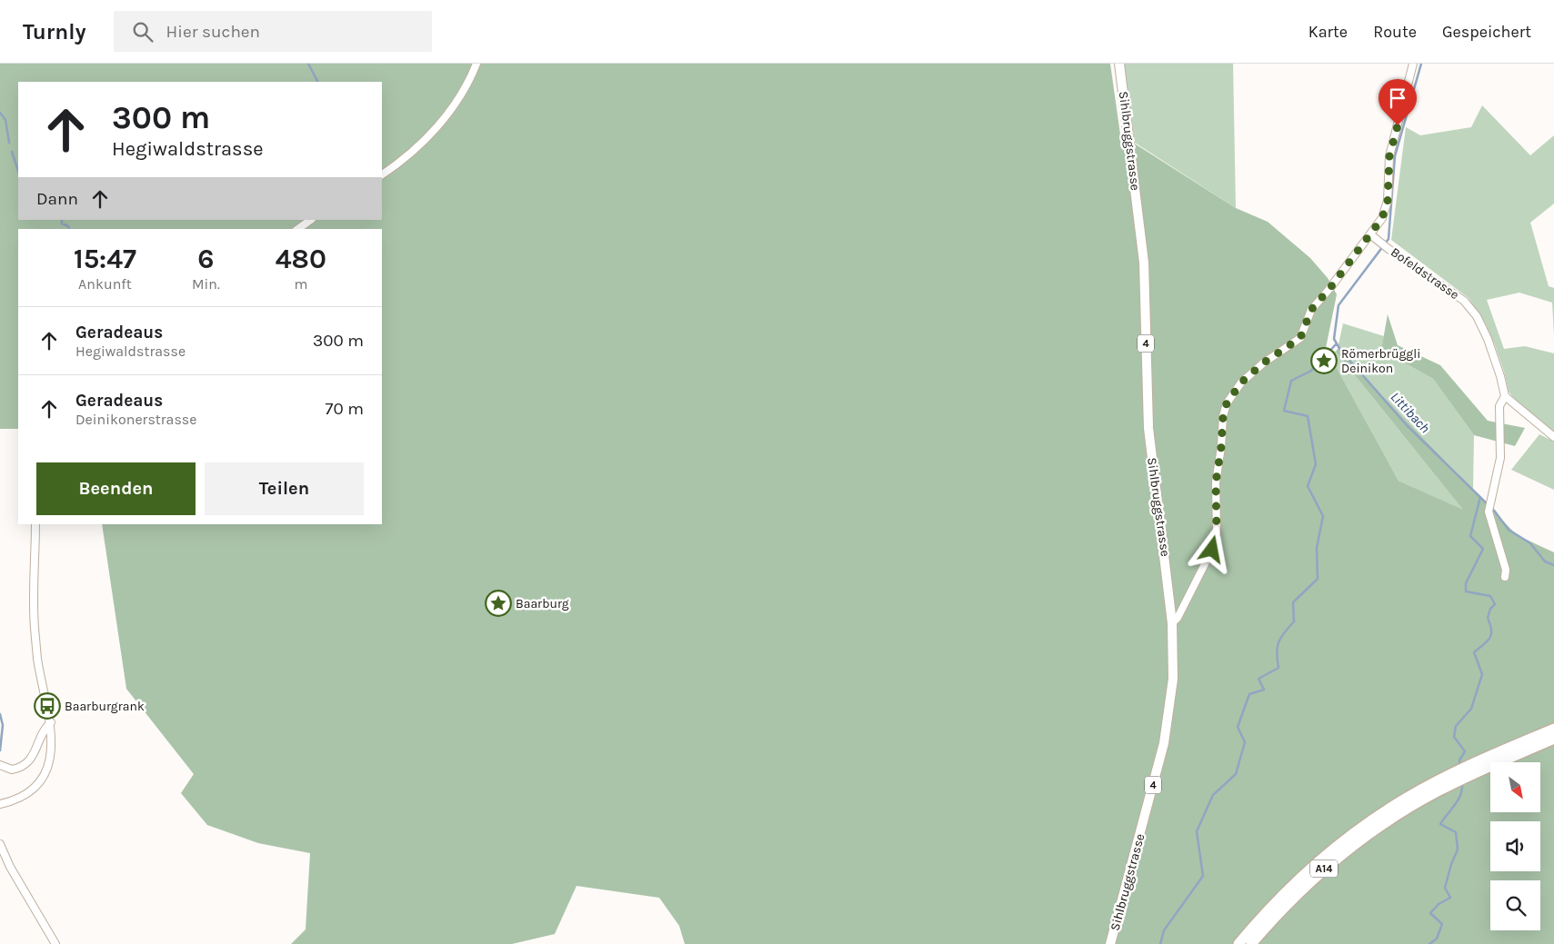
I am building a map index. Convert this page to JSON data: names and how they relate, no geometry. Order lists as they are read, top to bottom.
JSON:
{
  "streets": {
    "highway": ["A14"],
    "main road": ["Sihlbruggstrasse", "4"],
    "street": ["Bofeldstrasse"]
  },
  "water": ["Littibach"],
  "places": {
    "place": ["Römerbrüggli Deinikon", "Baarburg"],
    "bus stop": ["Baarburgrank"]
  },
  "north": "bottom right",
  "page": {
    "header": "Turnly",
    "search": "Hier suchen",
    "nav": ["Karte", "Route", "Gespeichert"],
    "turn": ["300 m", "Hegiwaldstrasse"],
    "then": "Dann",
    "eta": [
      "15:47",
      "Ankunft",
      "6",
      "Min.",
      "480",
      "m"
    ],
    "list": [
      {
        "name": "Geradeaus",
        "note": "Hegiwaldstrasse",
        "value": "300 m"
      },
      {
        "name": "Geradeaus",
        "note": "Deinikonerstrasse",
        "value": "70 m"
      }
    ],
    "buttons": ["Beenden", "Teilen"]
  }
}
